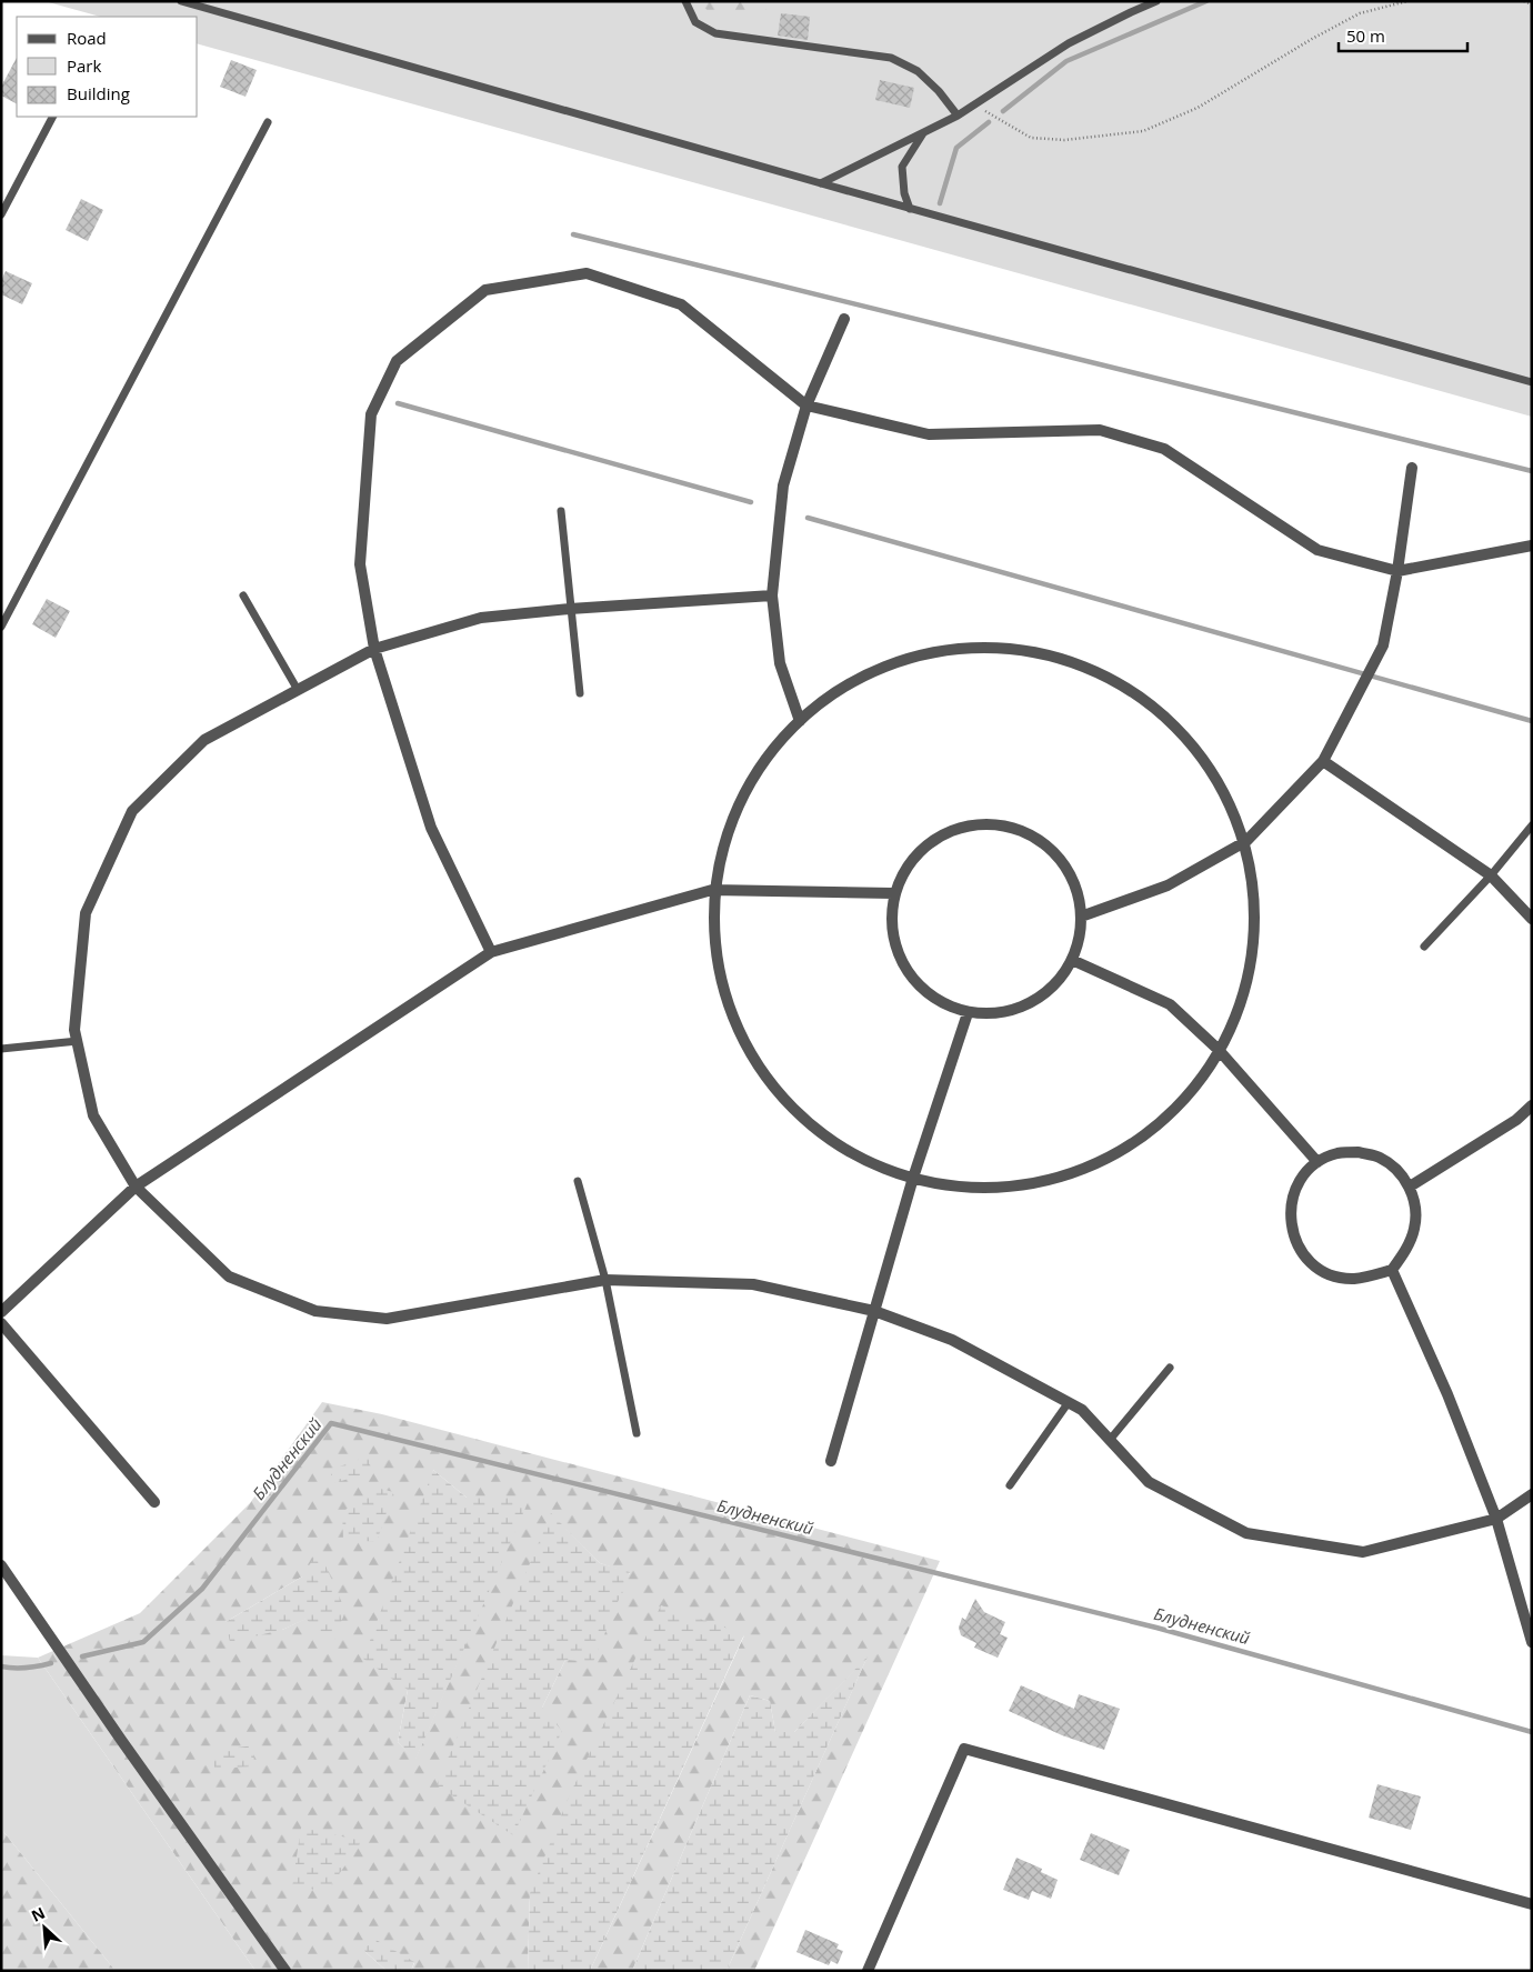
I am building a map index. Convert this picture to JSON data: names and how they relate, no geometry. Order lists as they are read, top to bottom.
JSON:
{
  "water": ["Блудненский"],
  "legend": ["Road", "Park", "Building"],
  "scale_bar": "50 m",
  "north": "top left"
}
